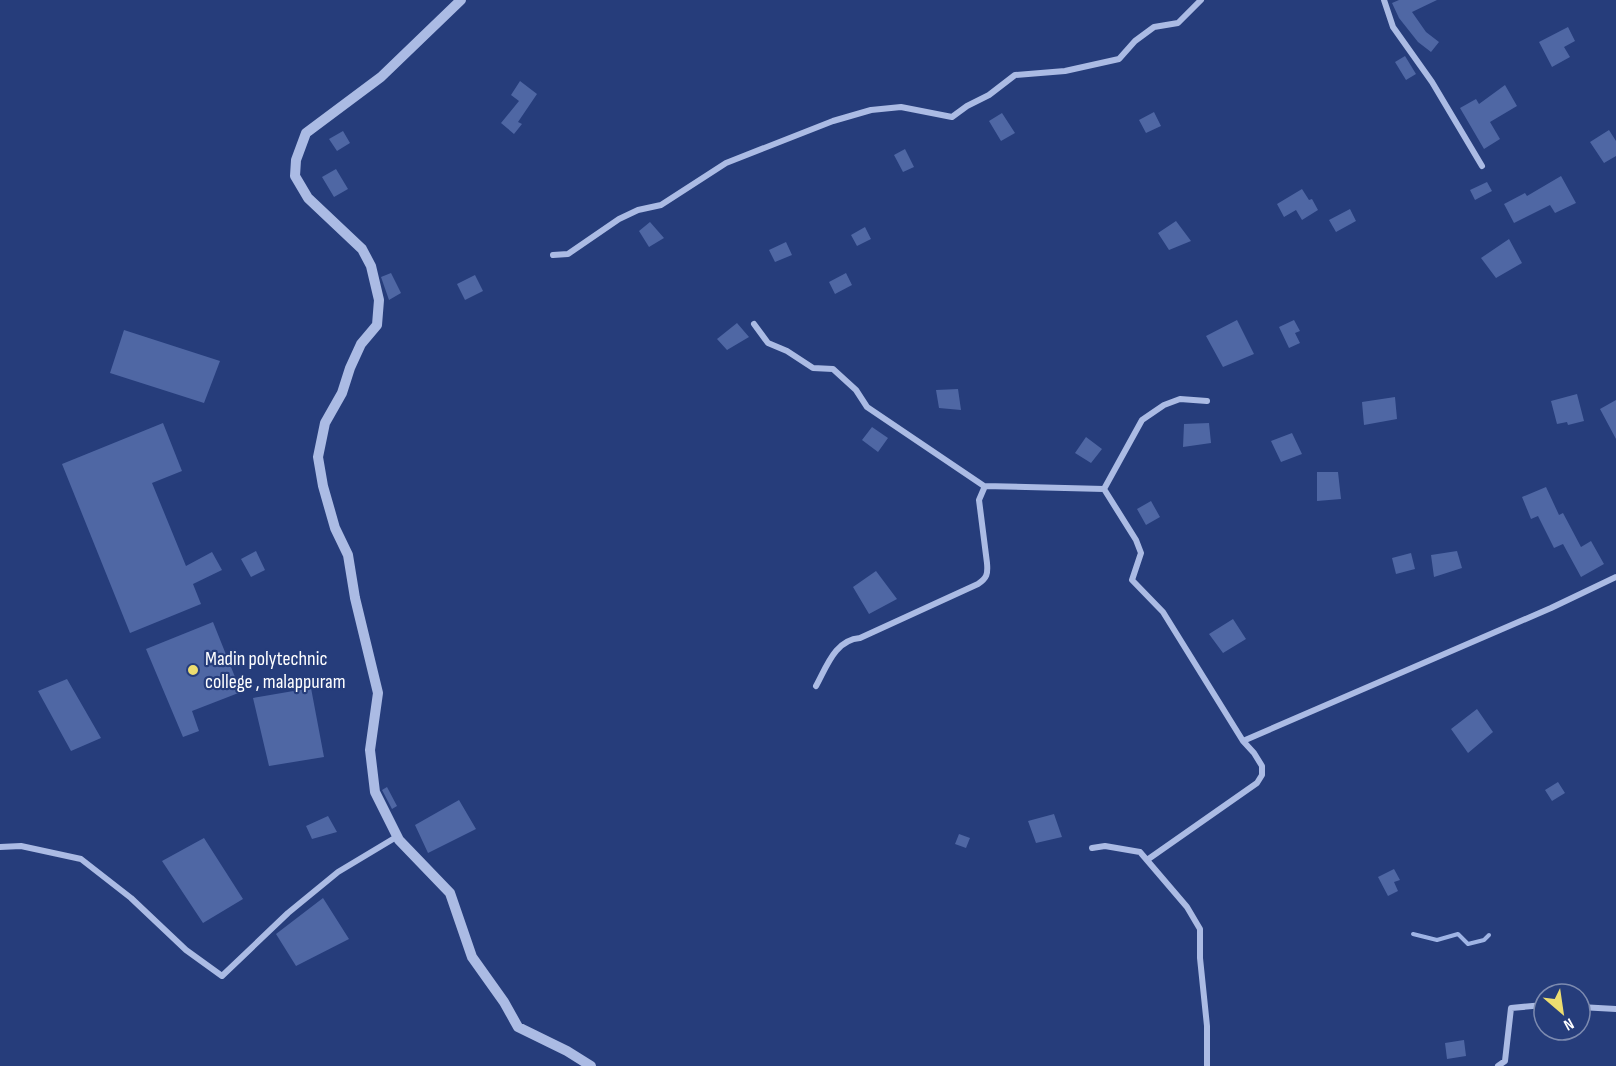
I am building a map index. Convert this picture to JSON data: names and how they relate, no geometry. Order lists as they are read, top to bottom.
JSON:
{
  "places": ["Madin polytechnic college , malappuram"],
  "north": "bottom right"
}
